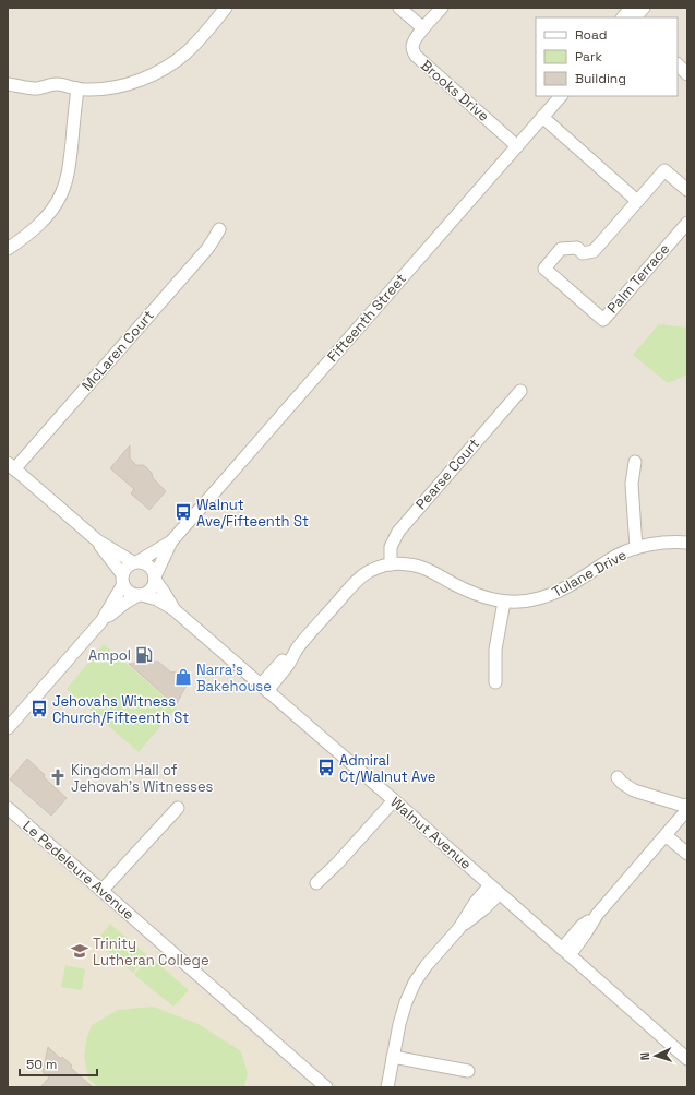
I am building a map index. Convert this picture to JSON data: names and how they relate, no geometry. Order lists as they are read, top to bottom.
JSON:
{
  "streets": {
    "street": [
      "Brooks Drive",
      "Palm Terrace",
      "Fifteenth Street",
      "McLaren Court",
      "Pearse Court",
      "Tulane Drive",
      "Walnut Avenue",
      "Le Pedeleure Avenue"
    ]
  },
  "crossings": [
    ["Brooks Drive", "Fifteenth Street"],
    ["Fifteenth Street", "Walnut Avenue"],
    ["Pearse Court", "Tulane Drive"],
    ["Tulane Drive", "Walnut Avenue"]
  ],
  "places": {
    "bus stop": ["Walnut Ave/Fifteenth St", "Jehovahs Witness Church/Fifteenth St", "Admiral Ct/Walnut Ave"],
    "fuel station": ["Ampol"],
    "shop": ["Narra's Bakehouse"],
    "church": ["Kingdom Hall of Jehovah's Witnesses"],
    "school or university": ["Trinity Lutheran College"]
  },
  "legend": ["Road", "Park", "Building"],
  "scale_bar": "50 m",
  "north": "left"
}
